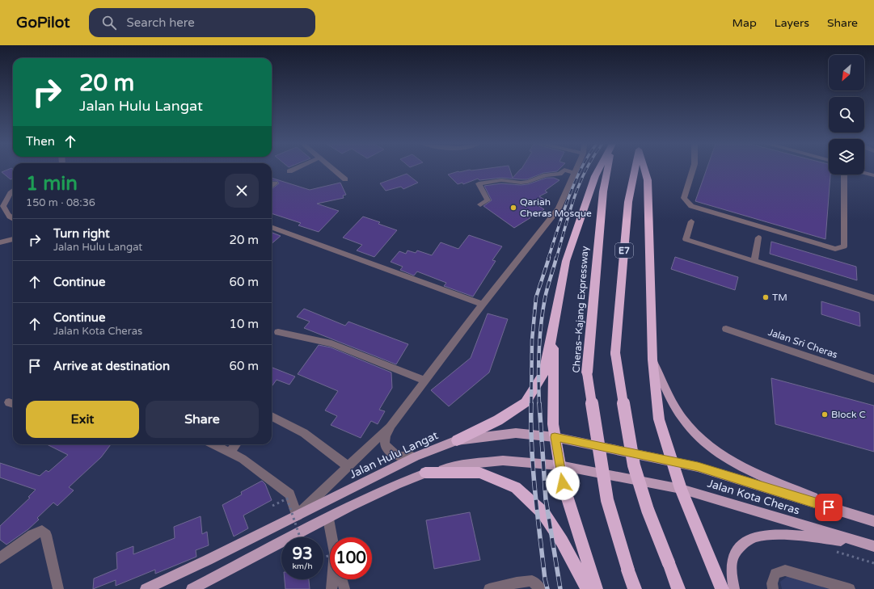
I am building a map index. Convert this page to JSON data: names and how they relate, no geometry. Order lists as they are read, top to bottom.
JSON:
{
  "streets": {
    "highway": ["E7", "Cheras–Kajang Expressway"],
    "main road": ["Jalan Hulu Langat", "Jalan Kota Cheras"],
    "street": ["Jalan Sri Cheras"]
  },
  "crossings": [
    ["Jalan Hulu Langat", "Jalan Kota Cheras"]
  ],
  "places": ["Qariah Cheras Mosque", "TM", "Block C"],
  "north": "bottom left",
  "page": {
    "header": "GoPilot",
    "search": "Search here",
    "nav": ["Map", "Layers", "Share"],
    "turn": ["20 m", "Jalan Hulu Langat"],
    "then": "Then",
    "heading": ["1 min", "150 m · 08:36"],
    "list": [
      {
        "name": "Turn right",
        "note": "Jalan Hulu Langat",
        "value": "20 m"
      },
      {
        "name": "Continue",
        "value": "60 m"
      },
      {
        "name": "Continue",
        "note": "Jalan Kota Cheras",
        "value": "10 m"
      },
      {
        "name": "Arrive at destination",
        "value": "60 m"
      }
    ],
    "buttons": ["Exit", "Share"],
    "speed": "93 km/h",
    "limit": "100"
  }
}
